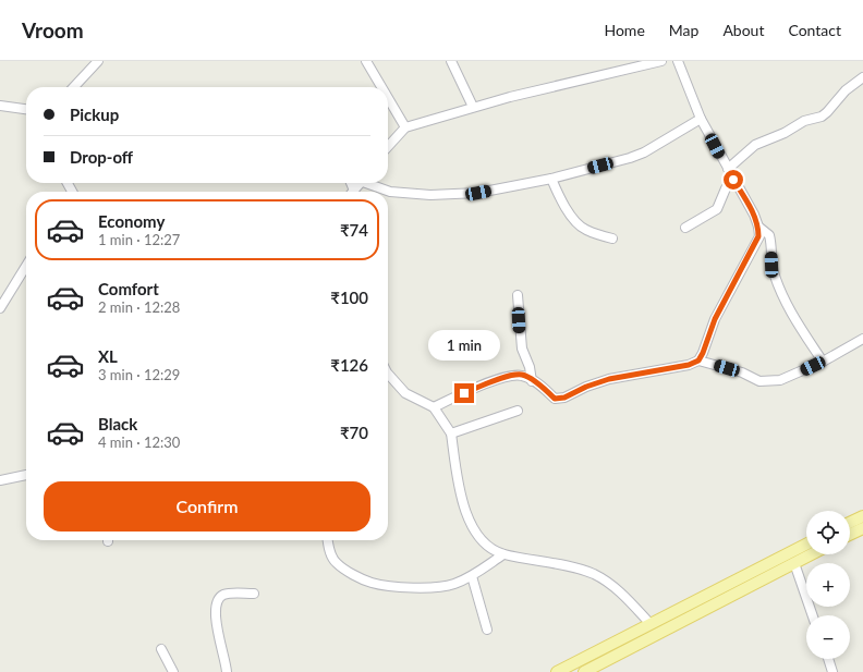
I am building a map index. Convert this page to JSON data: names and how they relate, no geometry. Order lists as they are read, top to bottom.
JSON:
{
  "page": {
    "header": "Vroom",
    "nav": [
      "Home",
      "Map",
      "About",
      "Contact"
    ],
    "banner": ["Pickup", "Drop-off"],
    "list": [
      {
        "name": "Economy",
        "note": "1 min · 12:27",
        "value": "₹74"
      },
      {
        "name": "Comfort",
        "note": "2 min · 12:28",
        "value": "₹100"
      },
      {
        "name": "XL",
        "note": "3 min · 12:29",
        "value": "₹126"
      },
      {
        "name": "Black",
        "note": "4 min · 12:30",
        "value": "₹70"
      }
    ],
    "bubble": "1 min",
    "buttons": "Confirm",
    "map_buttons": ["+", "−"]
  }
}
